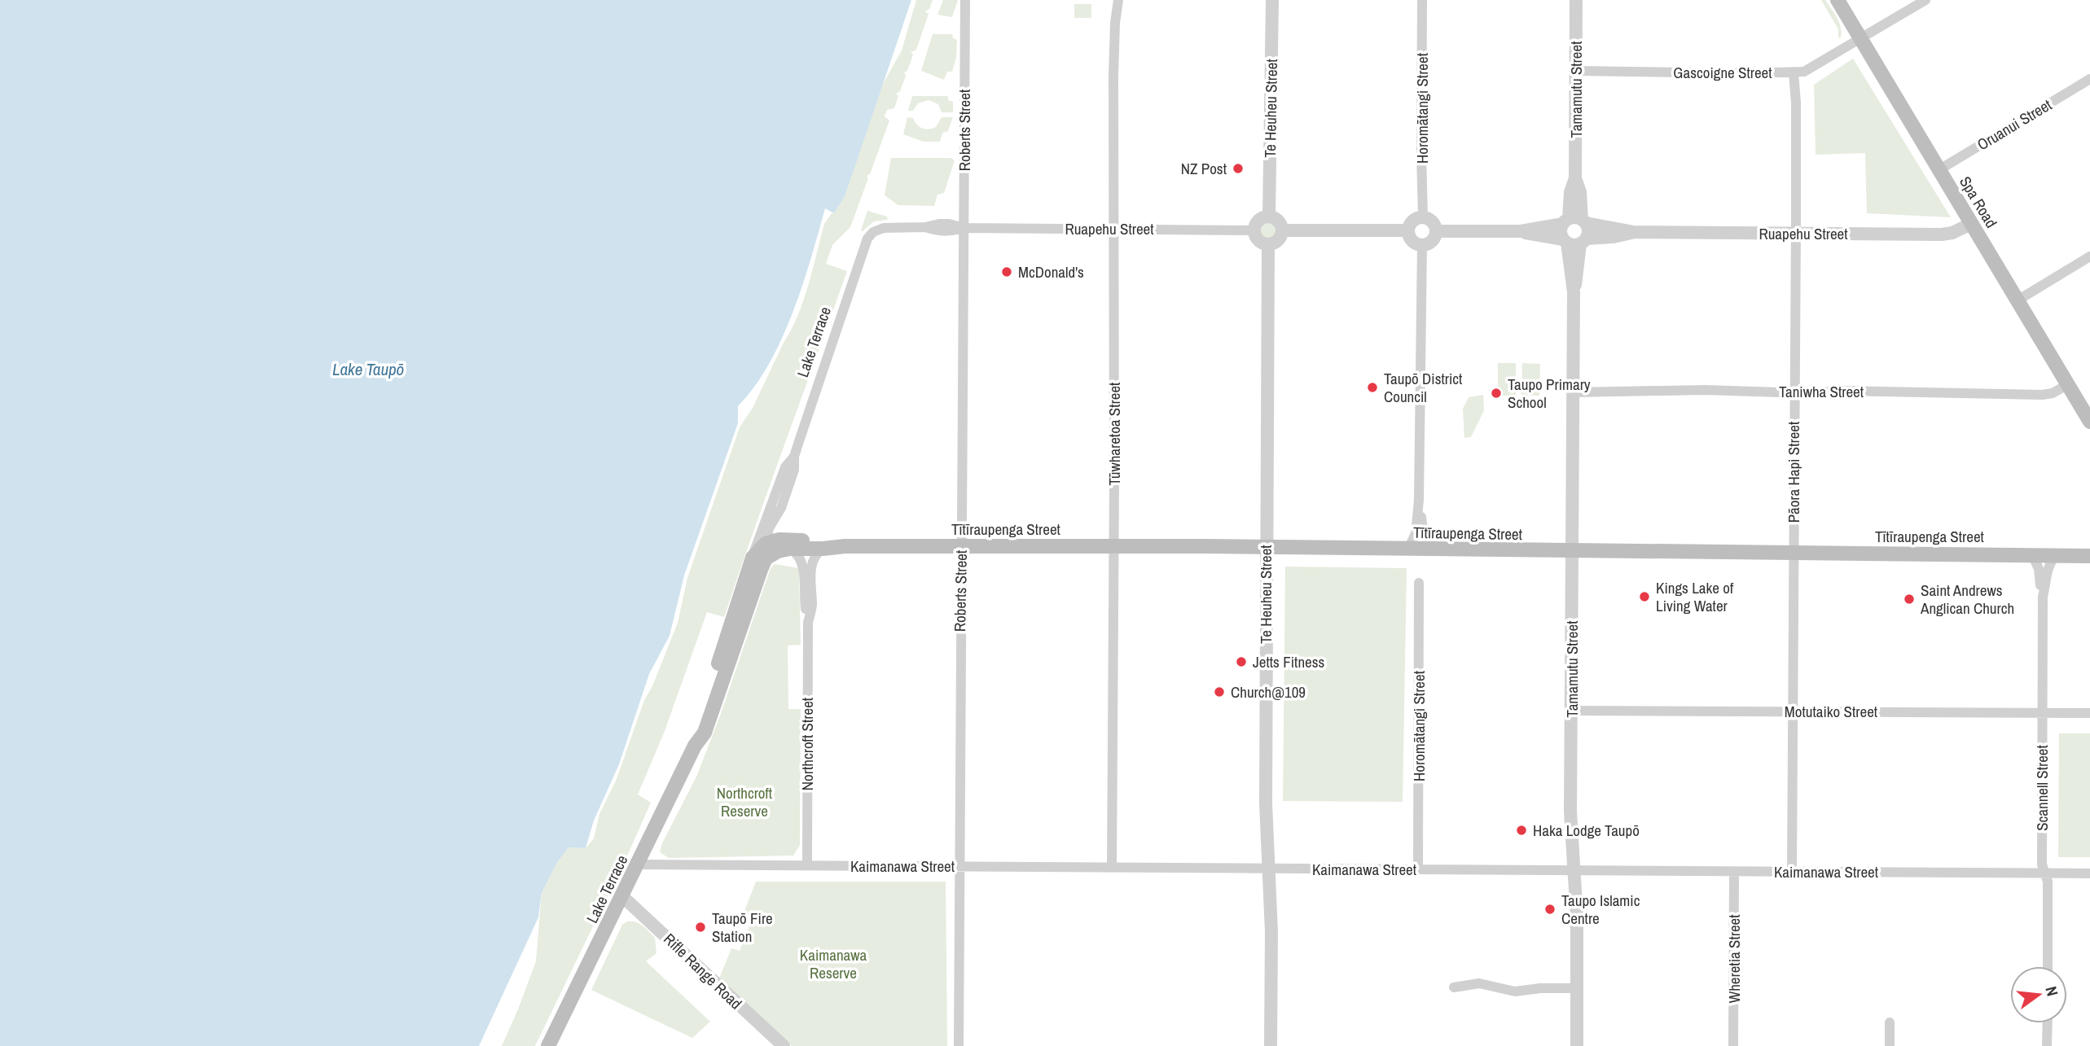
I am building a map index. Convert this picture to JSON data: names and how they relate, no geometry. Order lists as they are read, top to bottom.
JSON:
{
  "streets": {
    "main road": ["Spa Road", "Lake Terrace", "Tītīraupenga Street"],
    "street": [
      "Gascoigne Street",
      "Tamamutu Street",
      "Te Heuheu Street",
      "Horomātangi Street",
      "Oruanui Street",
      "Roberts Street",
      "Ruapehu Street",
      "Taniwha Street",
      "Tūwharetoa Street",
      "Pāora Hapi Street",
      "Motutaiko Street",
      "Northcroft Street",
      "Scannell Street",
      "Kaimanawa Street",
      "Wheretia Street",
      "Rifle Range Road"
    ]
  },
  "crossings": [
    ["Gascoigne Street", "Tamamutu Street"],
    ["Gascoigne Street", "Spa Road"],
    ["Gascoigne Street", "Pāora Hapi Street"],
    ["Tamamutu Street", "Ruapehu Street"],
    ["Tamamutu Street", "Taniwha Street"],
    ["Tamamutu Street", "Tītīraupenga Street"],
    ["Tamamutu Street", "Motutaiko Street"],
    ["Tamamutu Street", "Kaimanawa Street"],
    ["Te Heuheu Street", "Ruapehu Street"],
    ["Te Heuheu Street", "Tītīraupenga Street"],
    ["Te Heuheu Street", "Kaimanawa Street"],
    ["Horomātangi Street", "Ruapehu Street"],
    ["Horomātangi Street", "Kaimanawa Street"],
    ["Oruanui Street", "Spa Road"],
    ["Roberts Street", "Ruapehu Street"],
    ["Roberts Street", "Tītīraupenga Street"],
    ["Roberts Street", "Kaimanawa Street"],
    ["Spa Road", "Ruapehu Street"],
    ["Spa Road", "Taniwha Street"],
    ["Ruapehu Street", "Lake Terrace"],
    ["Ruapehu Street", "Tūwharetoa Street"],
    ["Ruapehu Street", "Pāora Hapi Street"],
    ["Lake Terrace", "Tītīraupenga Street"],
    ["Lake Terrace", "Northcroft Street"],
    ["Lake Terrace", "Kaimanawa Street"],
    ["Lake Terrace", "Rifle Range Road"],
    ["Taniwha Street", "Pāora Hapi Street"],
    ["Tūwharetoa Street", "Tītīraupenga Street"],
    ["Tūwharetoa Street", "Kaimanawa Street"],
    ["Pāora Hapi Street", "Tītīraupenga Street"],
    ["Pāora Hapi Street", "Motutaiko Street"],
    ["Pāora Hapi Street", "Kaimanawa Street"],
    ["Tītīraupenga Street", "Northcroft Street"],
    ["Tītīraupenga Street", "Scannell Street"],
    ["Motutaiko Street", "Scannell Street"],
    ["Northcroft Street", "Kaimanawa Street"],
    ["Scannell Street", "Kaimanawa Street"],
    ["Kaimanawa Street", "Wheretia Street"]
  ],
  "water": ["Lake Taupō"],
  "parks": ["Northcroft Reserve", "Kaimanawa Reserve"],
  "places": [
    "NZ Post",
    "McDonald's",
    "Taupō District Council",
    "Taupo Primary School",
    "Kings Lake of Living Water",
    "Saint Andrews Anglican Church",
    "Jetts Fitness",
    "Church@109",
    "Haka Lodge Taupō",
    "Taupo Islamic Centre",
    "Taupō Fire Station"
  ],
  "north": "right"
}
